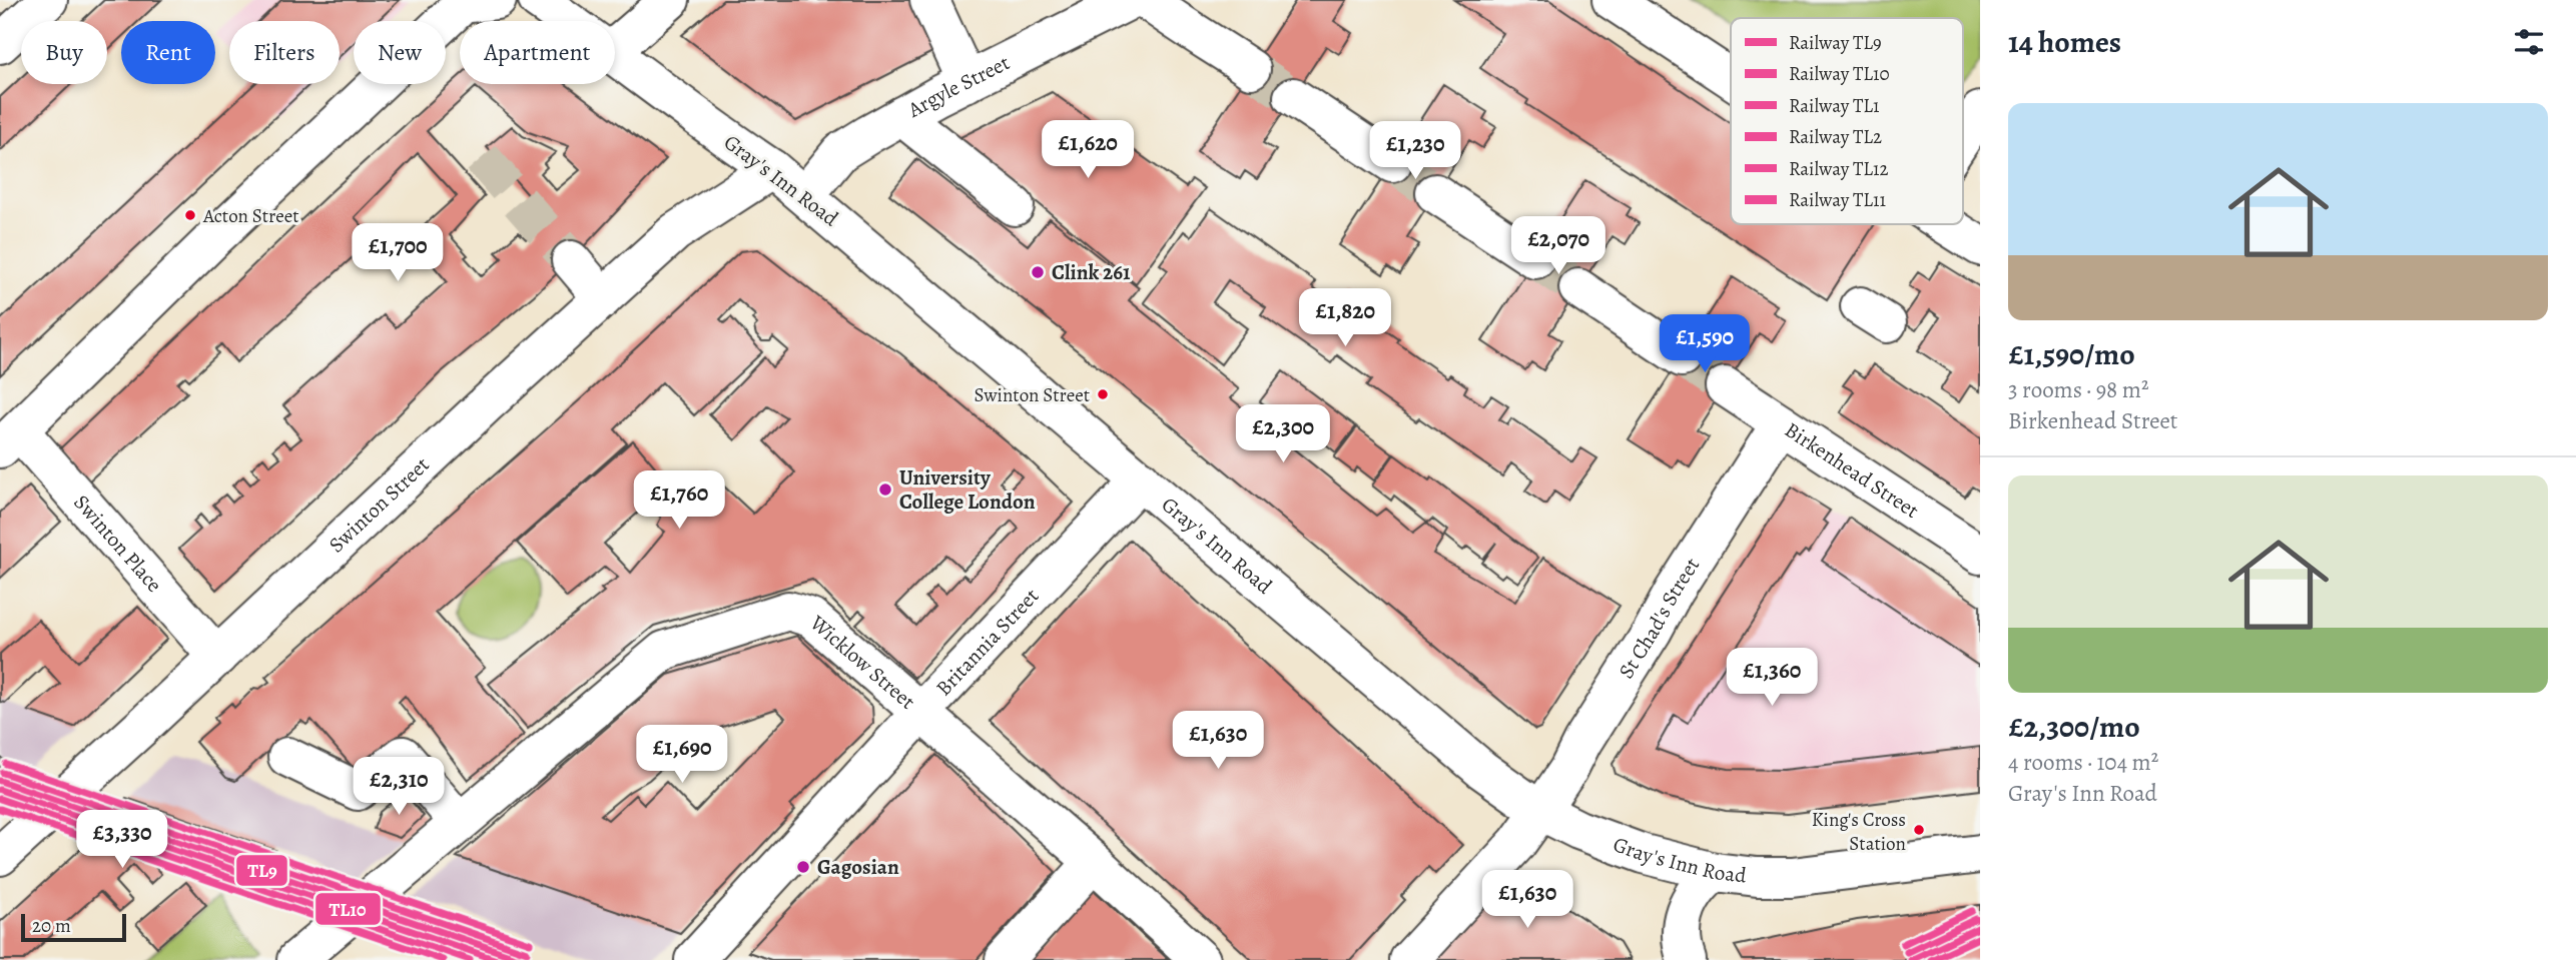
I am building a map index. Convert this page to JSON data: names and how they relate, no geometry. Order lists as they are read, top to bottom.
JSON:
{
  "streets": {
    "main road": [
      "Argyle Street",
      "Gray's Inn Road",
      "Birkenhead Street",
      "Swinton Street",
      "Swinton Place",
      "St Chad's Street",
      "Britannia Street",
      "Wicklow Street"
    ]
  },
  "crossings": [
    ["Argyle Street", "Gray's Inn Road"],
    ["Gray's Inn Road", "Swinton Street"],
    ["Gray's Inn Road", "St Chad's Street"],
    ["Gray's Inn Road", "Britannia Street"],
    ["Birkenhead Street", "St Chad's Street"],
    ["Swinton Street", "Swinton Place"],
    ["Britannia Street", "Wicklow Street"]
  ],
  "places": [
    "Acton Street",
    "Clink 261",
    "Swinton Street",
    "University College London",
    "King's Cross Station",
    "Gagosian"
  ],
  "lines": [
    "rail line TL12",
    "rail line TL1",
    "rail line TL9",
    "rail line TL10",
    "rail line TL2",
    "rail line TL11"
  ],
  "legend": [
    "Railway TL9",
    "Railway TL10",
    "Railway TL1",
    "Railway TL2",
    "Railway TL12",
    "Railway TL11"
  ],
  "scale_bar": "20 m",
  "page": {
    "heading": "14 homes",
    "chip": [
      "Buy",
      "Rent",
      "Filters",
      "New",
      "Apartment"
    ],
    "list": [
      {
        "name": "£1,590/mo",
        "note": "3 rooms · 98 m² · Birkenhead Street"
      },
      {
        "name": "£2,300/mo",
        "note": "4 rooms · 104 m² · Gray's Inn Road"
      }
    ],
    "price": [
      "£1,620",
      "£1,230",
      "£2,070",
      "£1,700",
      "£1,820",
      "£1,590",
      "£2,300",
      "£1,760",
      "£1,360",
      "£1,630",
      "£1,690",
      "£2,310",
      "£3,330",
      "£1,630"
    ],
    "scale": "20 m"
  }
}
